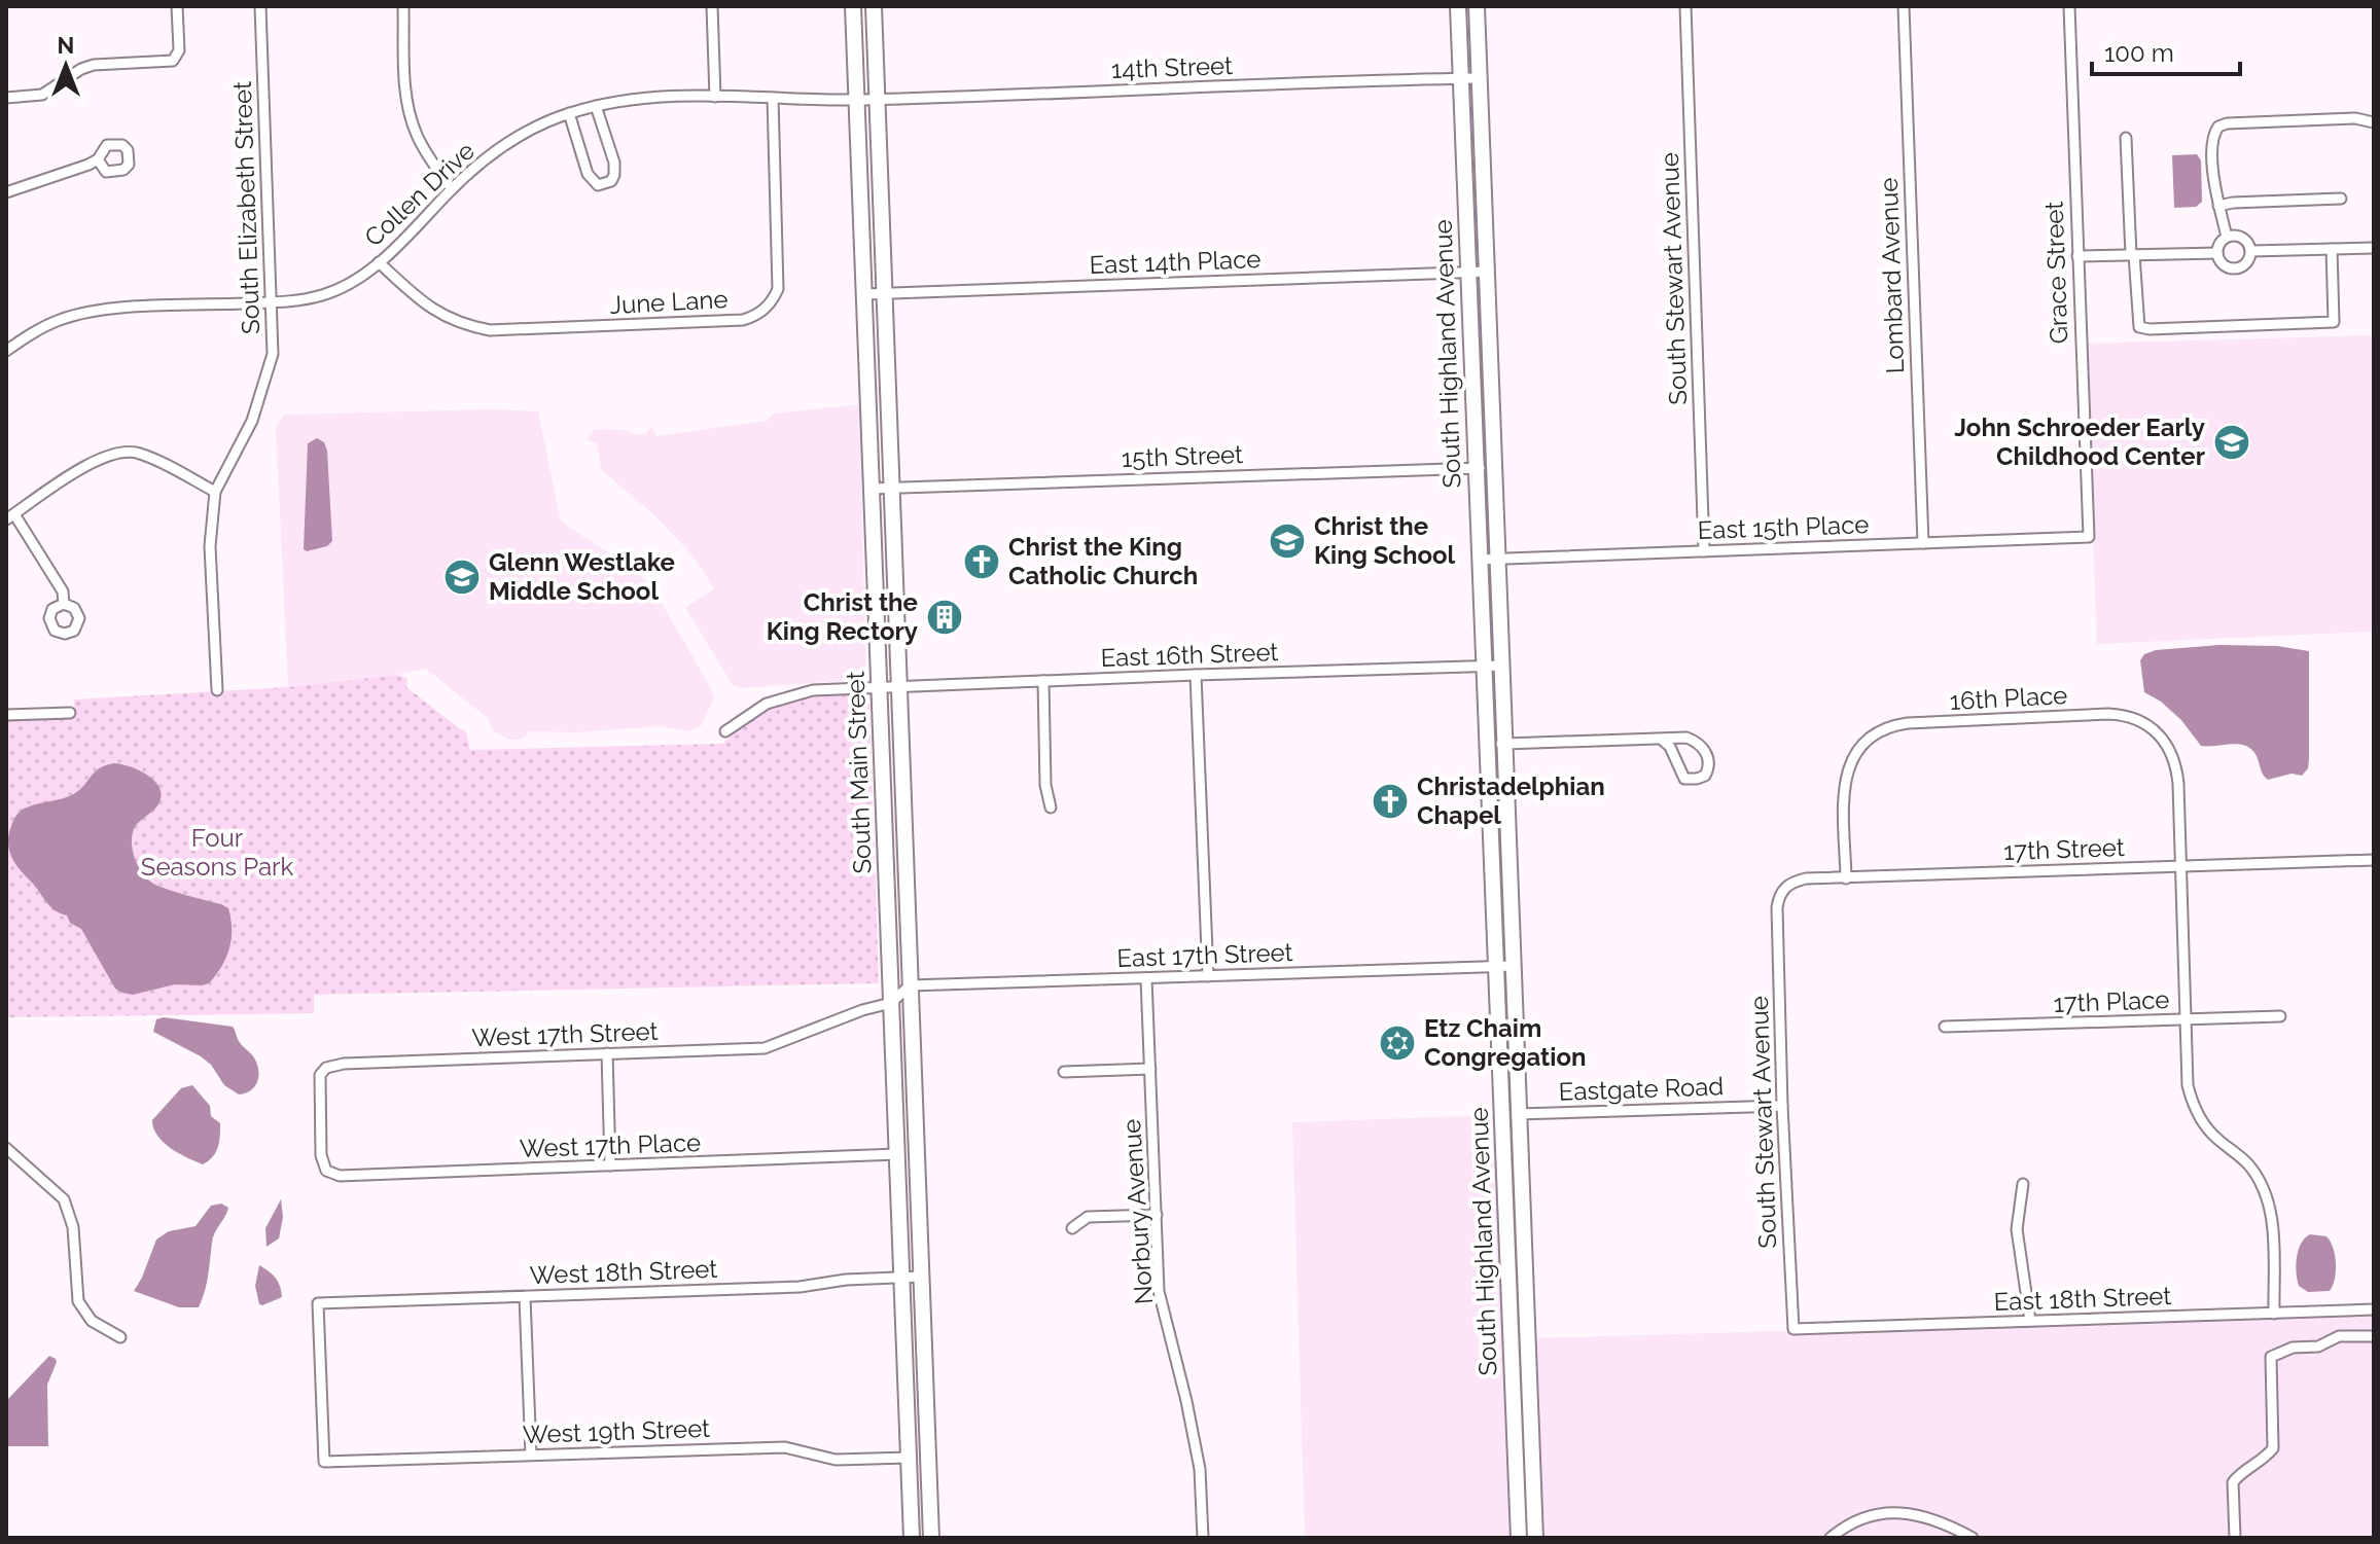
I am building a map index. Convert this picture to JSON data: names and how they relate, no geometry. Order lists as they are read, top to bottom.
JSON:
{
  "streets": {
    "main road": ["South Highland Avenue", "South Main Street"],
    "street": [
      "14th Street",
      "Collen Drive",
      "South Elizabeth Street",
      "East 14th Place",
      "Grace Street",
      "Lombard Avenue",
      "South Stewart Avenue",
      "June Lane",
      "15th Street",
      "East 15th Place",
      "East 16th Street",
      "16th Place",
      "17th Street",
      "East 17th Street",
      "17th Place",
      "West 17th Street",
      "Eastgate Road",
      "West 17th Place",
      "Norbury Avenue",
      "West 18th Street",
      "East 18th Street",
      "West 19th Street"
    ]
  },
  "crossings": [
    ["14th Street", "Collen Drive"],
    ["14th Street", "South Highland Avenue"],
    ["14th Street", "South Main Street"],
    ["Collen Drive", "South Elizabeth Street"],
    ["Collen Drive", "June Lane"],
    ["Collen Drive", "South Main Street"],
    ["East 14th Place", "South Highland Avenue"],
    ["East 14th Place", "South Main Street"],
    ["Grace Street", "East 15th Place"],
    ["Lombard Avenue", "East 15th Place"],
    ["South Stewart Avenue", "East 15th Place"],
    ["South Stewart Avenue", "17th Street"],
    ["South Stewart Avenue", "Eastgate Road"],
    ["South Stewart Avenue", "East 18th Street"],
    ["South Highland Avenue", "15th Street"],
    ["South Highland Avenue", "East 15th Place"],
    ["South Highland Avenue", "East 16th Street"],
    ["South Highland Avenue", "East 17th Street"],
    ["South Highland Avenue", "Eastgate Road"],
    ["15th Street", "South Main Street"],
    ["East 16th Street", "South Main Street"],
    ["16th Place", "17th Street"],
    ["16th Place", "17th Place"],
    ["16th Place", "East 18th Street"],
    ["South Main Street", "East 17th Street"],
    ["South Main Street", "West 17th Street"],
    ["South Main Street", "West 17th Place"],
    ["South Main Street", "West 18th Street"],
    ["South Main Street", "West 19th Street"],
    ["East 17th Street", "West 17th Street"],
    ["East 17th Street", "Norbury Avenue"],
    ["West 17th Street", "West 17th Place"],
    ["West 18th Street", "West 19th Street"]
  ],
  "parks": ["Four Seasons Park"],
  "places": {
    "school or university": ["John Schroeder Early Childhood Center", "Christ the King School", "Glenn Westlake Middle School"],
    "church": ["Christ the King Catholic Church", "Christadelphian Chapel"],
    "building": ["Christ the King Rectory"],
    "synagogue": ["Etz Chaim Congregation"]
  },
  "scale_bar": "100 m",
  "north": "top"
}
